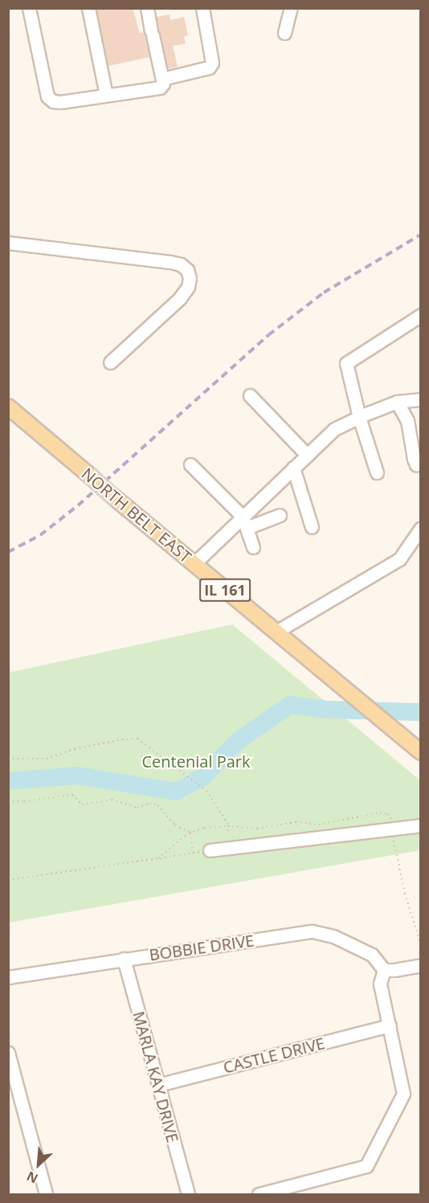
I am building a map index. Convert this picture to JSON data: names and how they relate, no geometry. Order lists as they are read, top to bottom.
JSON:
{
  "streets": {
    "main road": ["NORTH BELT EAST", "IL 161"],
    "street": ["BOBBIE DRIVE", "CASTLE DRIVE", "MARLA KAY DRIVE"]
  },
  "crossings": [
    ["BOBBIE DRIVE", "MARLA KAY DRIVE"],
    ["CASTLE DRIVE", "MARLA KAY DRIVE"]
  ],
  "parks": ["Centenial Park"],
  "north": "bottom left"
}
